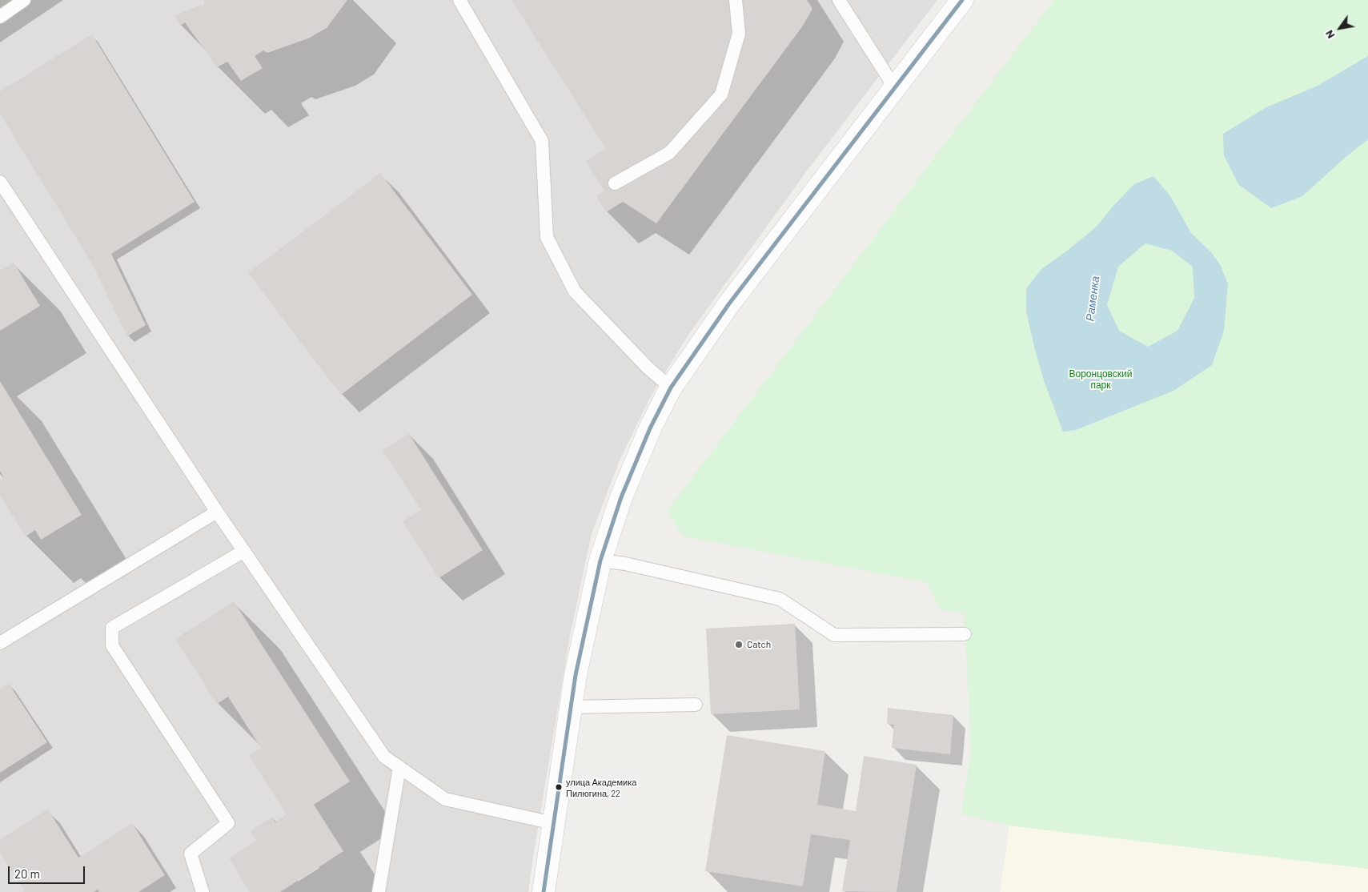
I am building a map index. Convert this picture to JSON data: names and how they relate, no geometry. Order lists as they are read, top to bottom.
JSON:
{
  "water": ["Раменка"],
  "parks": ["Воронцовский парк"],
  "places": ["Catch", "улица Академика Пилюгина, 22"],
  "scale_bar": "20 m",
  "north": "bottom left"
}
